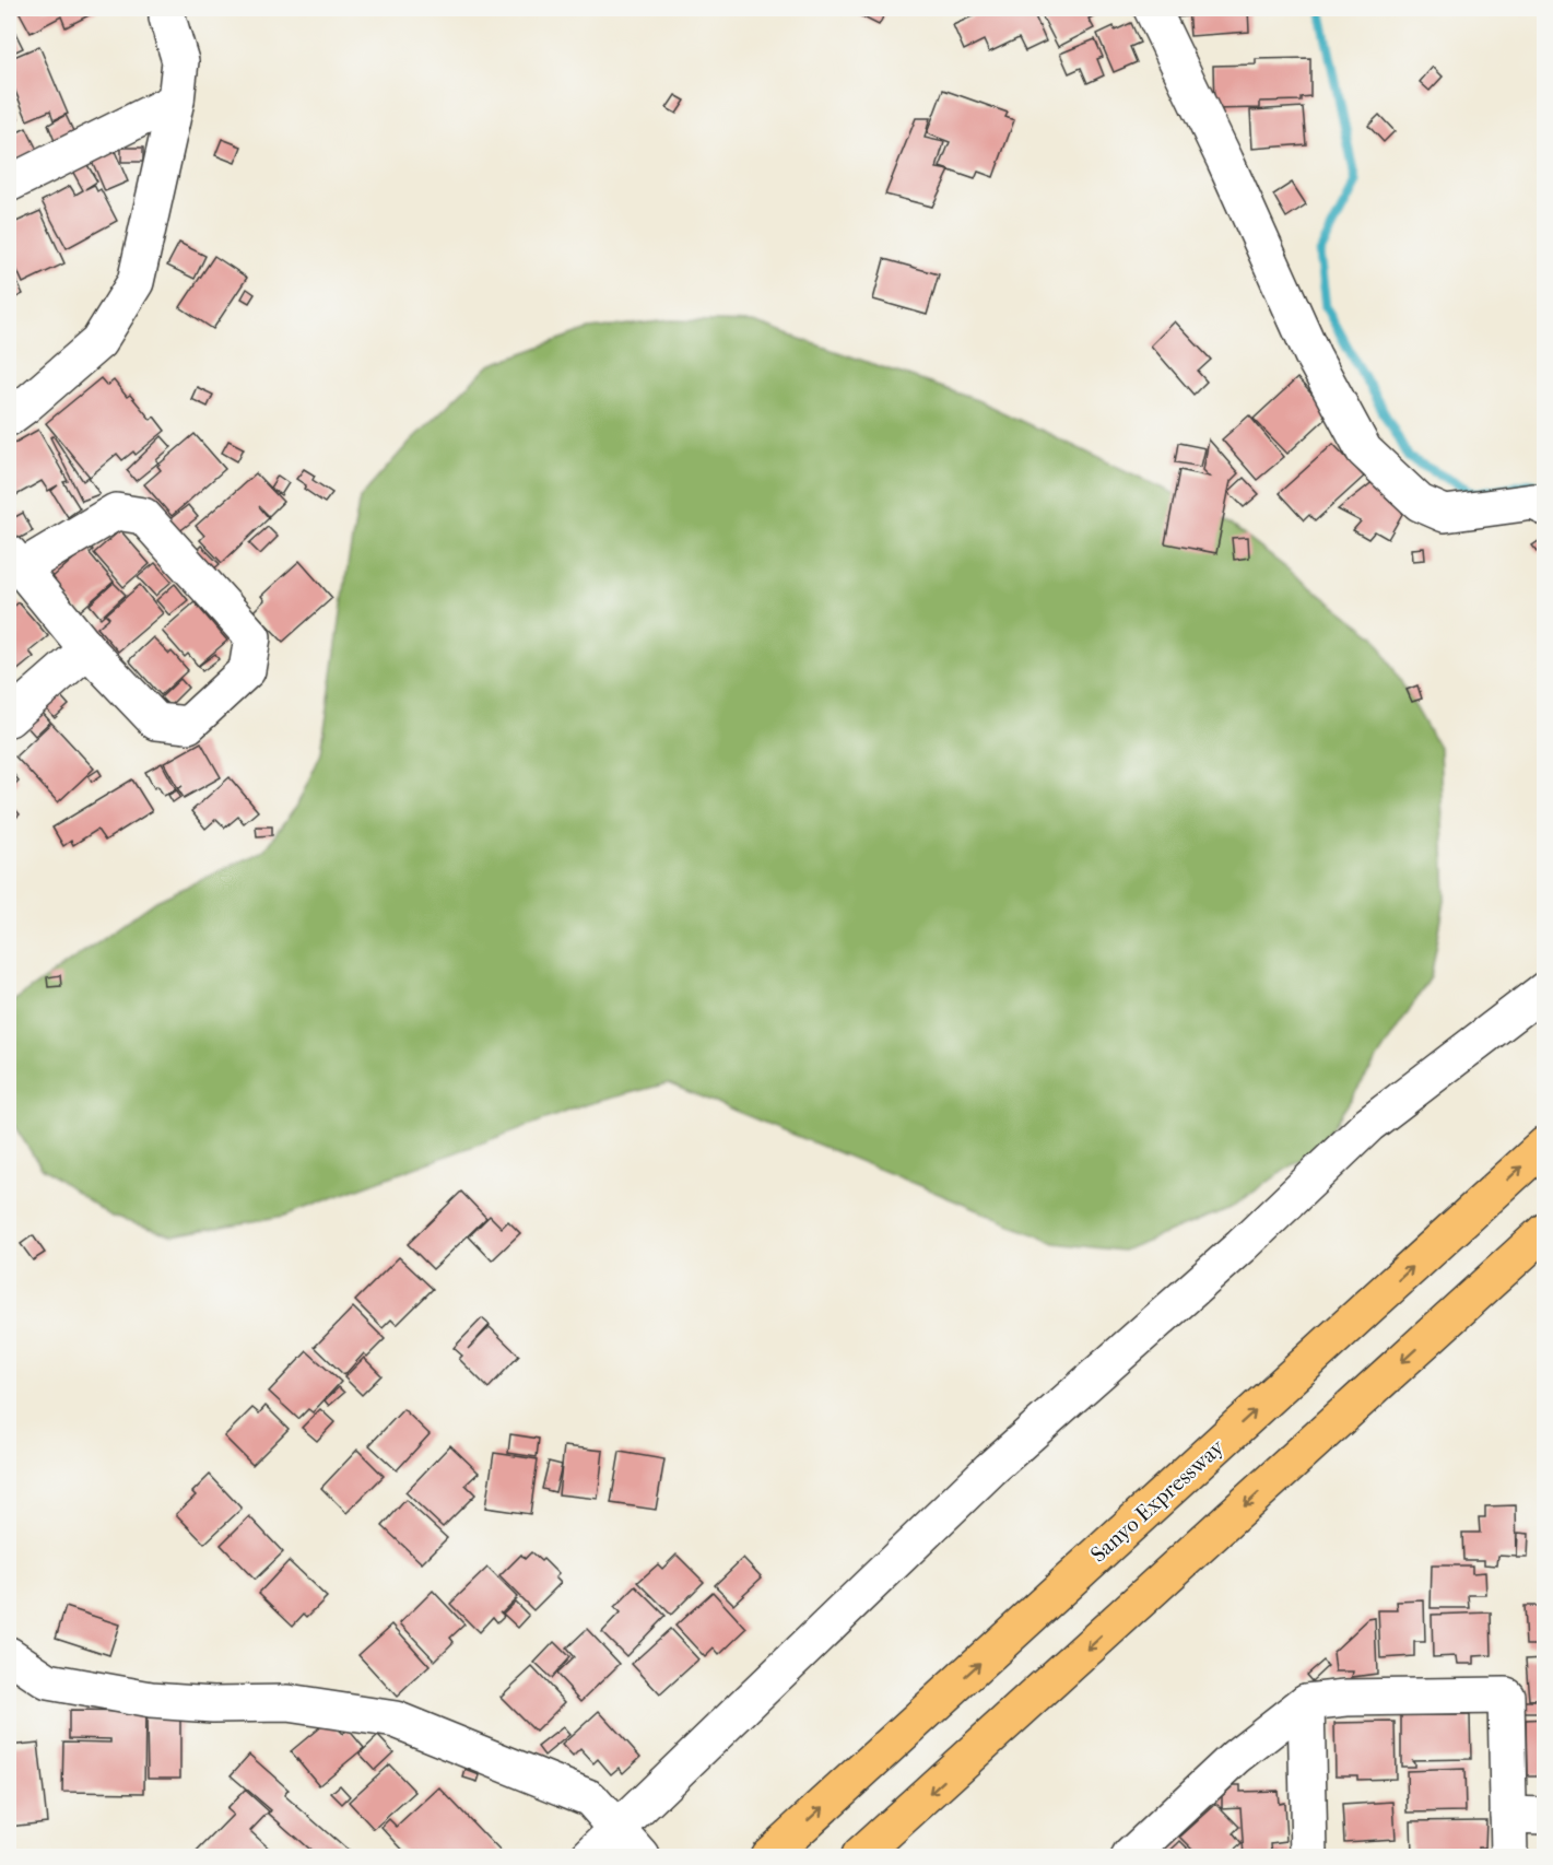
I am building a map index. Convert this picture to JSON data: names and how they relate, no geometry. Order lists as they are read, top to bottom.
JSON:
{
  "streets": {
    "highway": ["Sanyo Expressway"]
  }
}
